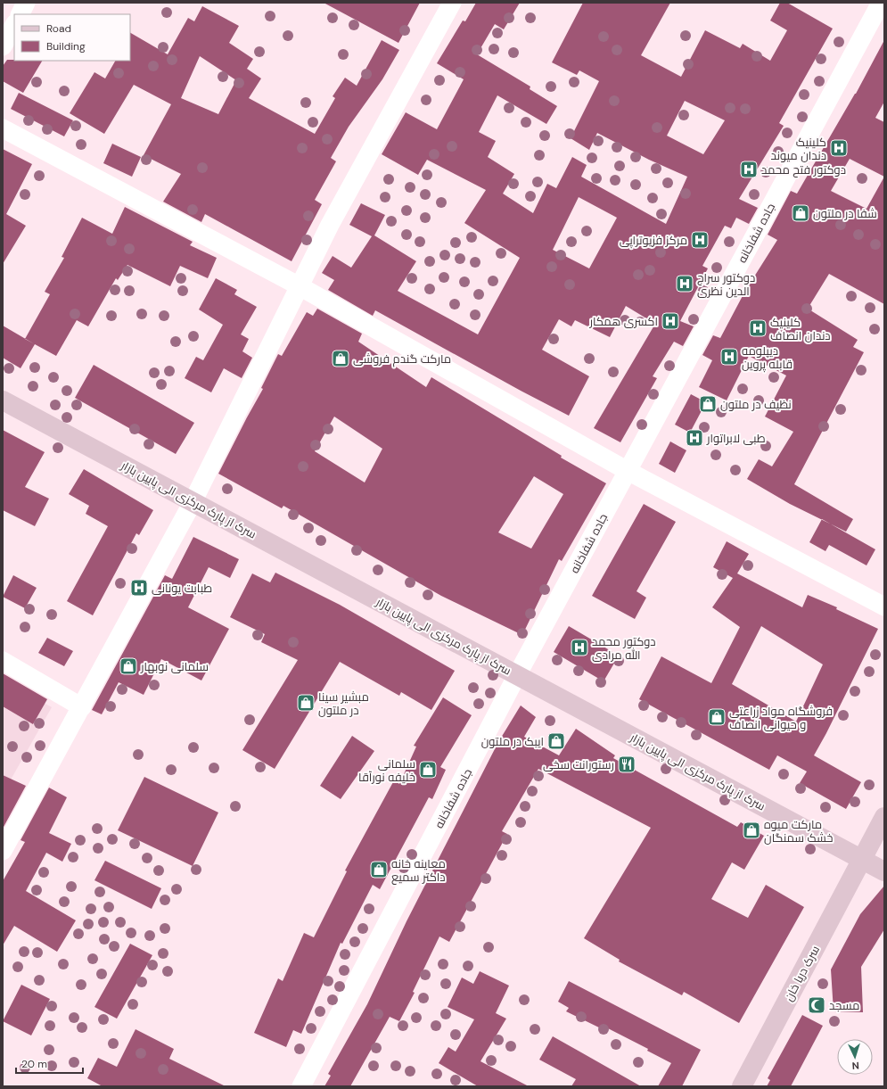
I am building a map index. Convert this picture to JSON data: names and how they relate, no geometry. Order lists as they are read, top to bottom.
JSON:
{
  "streets": {
    "main road": ["سرک از پارک مرکزی الی پایین بازار", "سرک دریا خان"],
    "street": ["جاده شفاخانه"]
  },
  "crossings": [
    ["جاده شفاخانه", "سرک از پارک مرکزی الی پایین بازار"],
    ["سرک از پارک مرکزی الی پایین بازار", "سرک دریا خان"]
  ],
  "places": {
    "hospital": [
      "کلینیک دندان میوند",
      "دوکتور فتح محمد",
      "مرکز فزیوتراپی",
      "دوکتور سراج الدین نظری",
      "اکسری همکار",
      "کلینیک دندان انصاف",
      "دیپلومه قابله پروین",
      "طبی لابراتوار",
      "طبابت یونانی",
      "دوکتور محمد الله مرادی"
    ],
    "shop": [
      "شفا در ملتون",
      "مارکت گندم فروشی",
      "نظیف در ملتون",
      "سلمانی نوبهار",
      "مبشیر سینا در ملتون",
      "فروشگاه مواد زراعتی و حیوانی انصاف",
      "ایبک در ملتون",
      "سلمانی خلیفه نورآقا",
      "مارکت میوه خشک سمنگان",
      "معاینه خانه داکتر سمیع"
    ],
    "restaurant": ["رستورانت سخی"],
    "mosque": ["مسجد"]
  },
  "legend": ["Road", "Building"],
  "scale_bar": "20 m",
  "north": "bottom"
}
